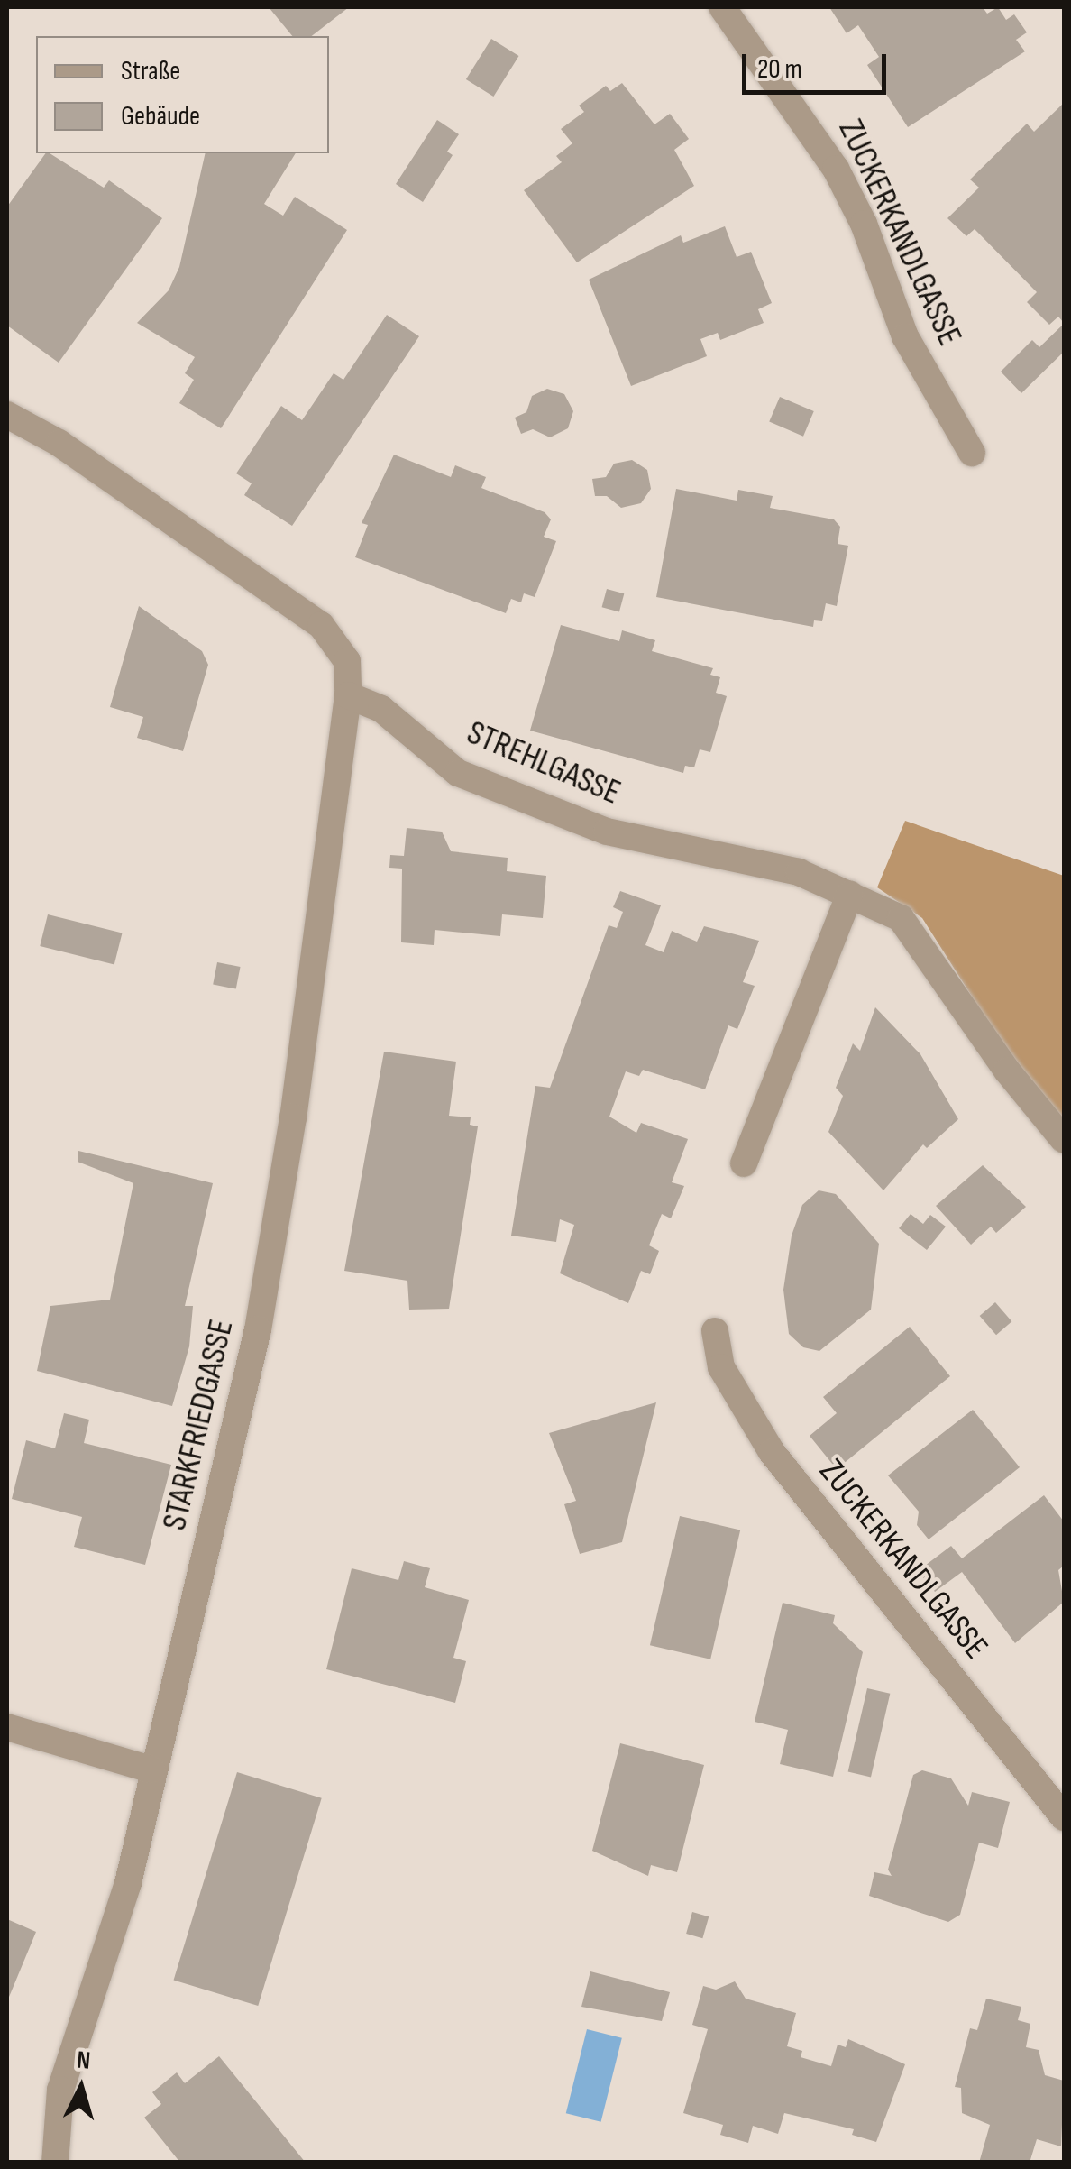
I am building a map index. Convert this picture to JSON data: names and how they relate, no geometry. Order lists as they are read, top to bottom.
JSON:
{
  "streets": {
    "street": ["ZUCKERKANDLGASSE", "STREHLGASSE", "STARKFRIEDGASSE"]
  },
  "crossings": [
    ["STREHLGASSE", "STARKFRIEDGASSE"]
  ],
  "legend": ["Straße", "Gebäude"],
  "scale_bar": "20 m",
  "north": "top"
}
